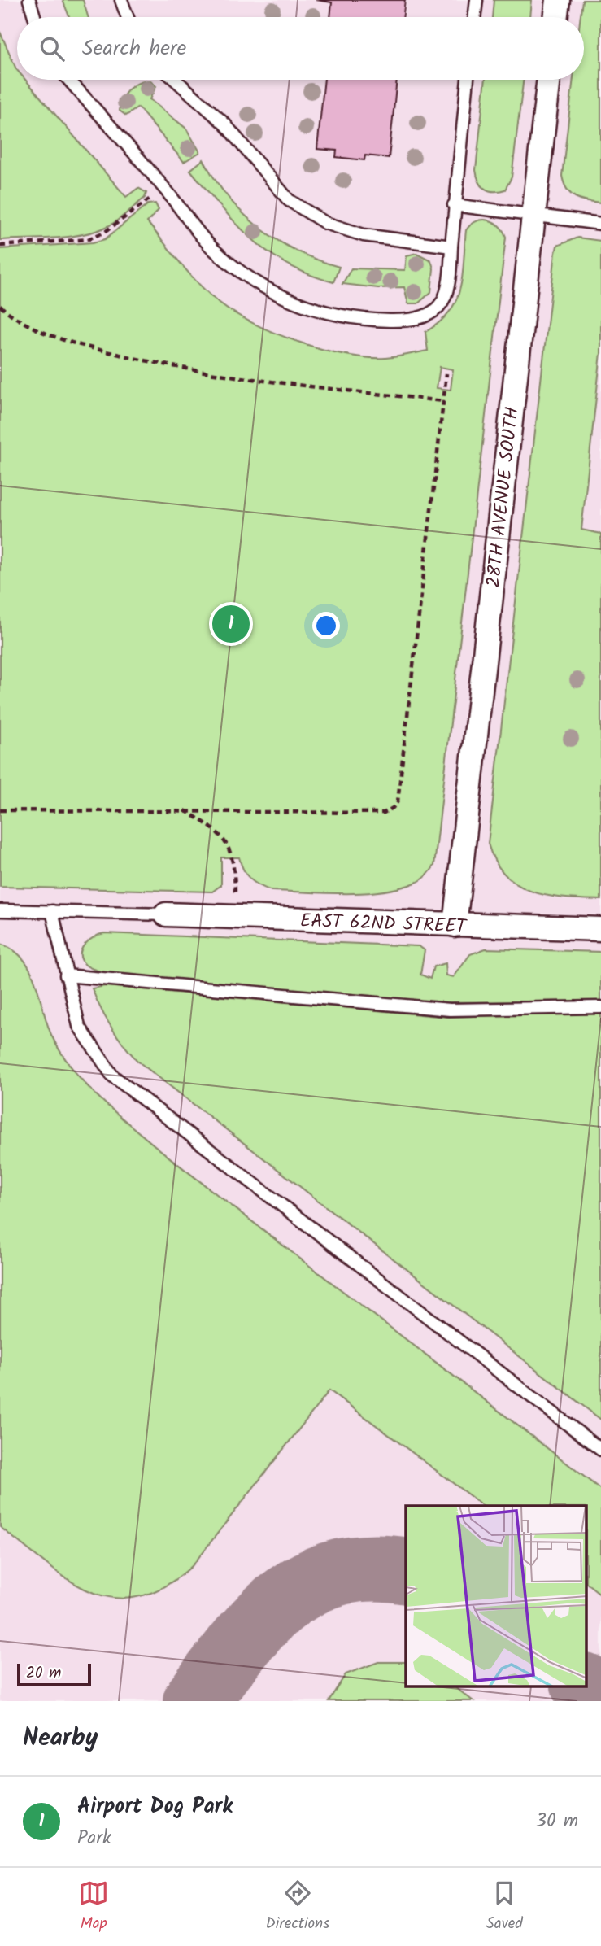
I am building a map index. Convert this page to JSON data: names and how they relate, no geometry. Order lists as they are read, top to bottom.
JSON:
{
  "streets": {
    "street": ["28TH AVENUE SOUTH", "EAST 62ND STREET"]
  },
  "crossings": [
    ["28TH AVENUE SOUTH", "EAST 62ND STREET"]
  ],
  "scale_bar": "20 m",
  "page": {
    "search": "Search here",
    "pins": "1",
    "scale": "20 m",
    "heading": "Nearby",
    "list": [
      {
        "mark": "1",
        "name": "Airport Dog Park",
        "note": "Park",
        "value": "30 m"
      }
    ],
    "nav": ["Map", "Directions", "Saved"]
  }
}
